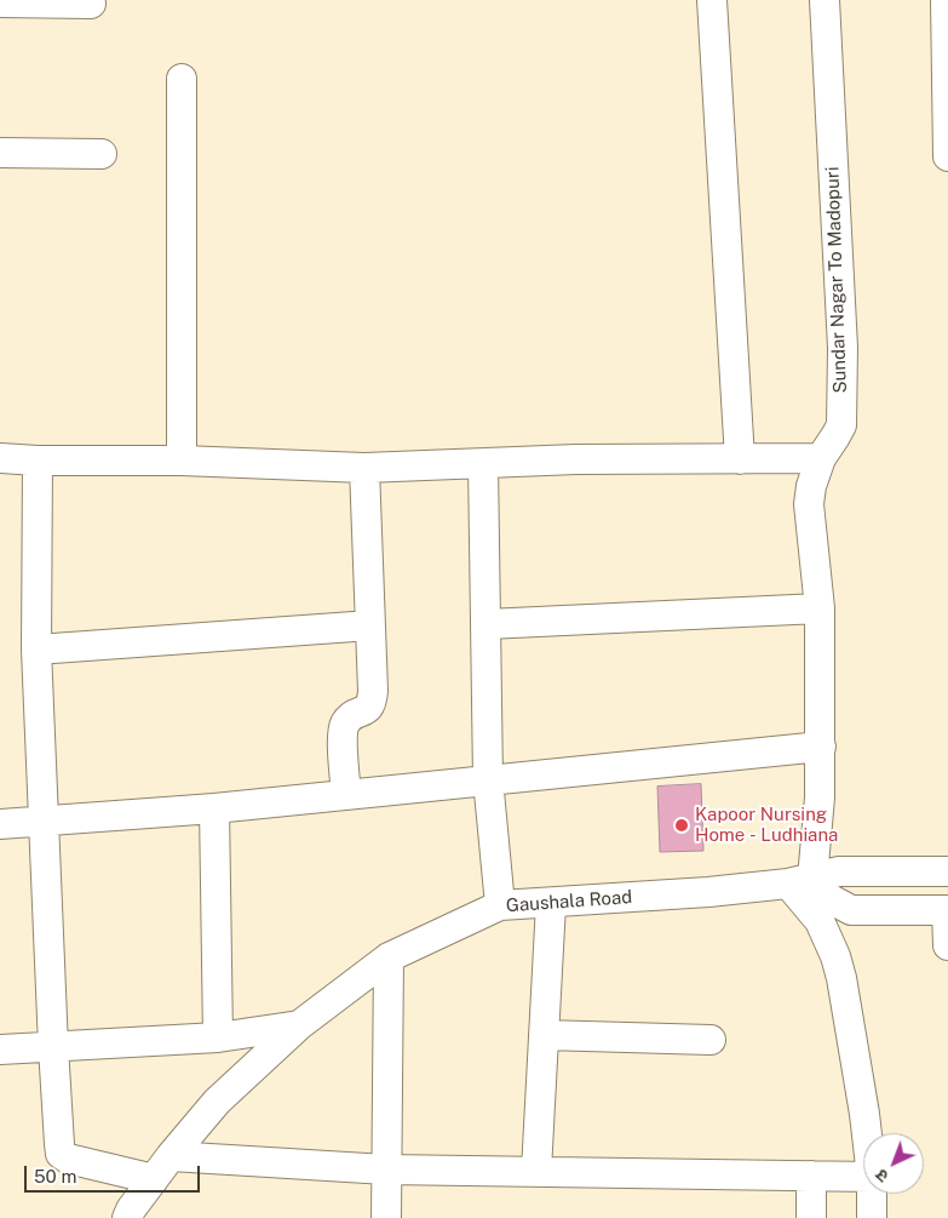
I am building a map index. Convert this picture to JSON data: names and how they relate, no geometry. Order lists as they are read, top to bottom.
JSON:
{
  "streets": {
    "street": ["Sundar Nagar To Madopuri", "Gaushala Road"]
  },
  "crossings": [
    ["Sundar Nagar To Madopuri", "Gaushala Road"]
  ],
  "places": ["Kapoor Nursing Home - Ludhiana"],
  "scale_bar": "50 m",
  "north": "bottom left"
}
